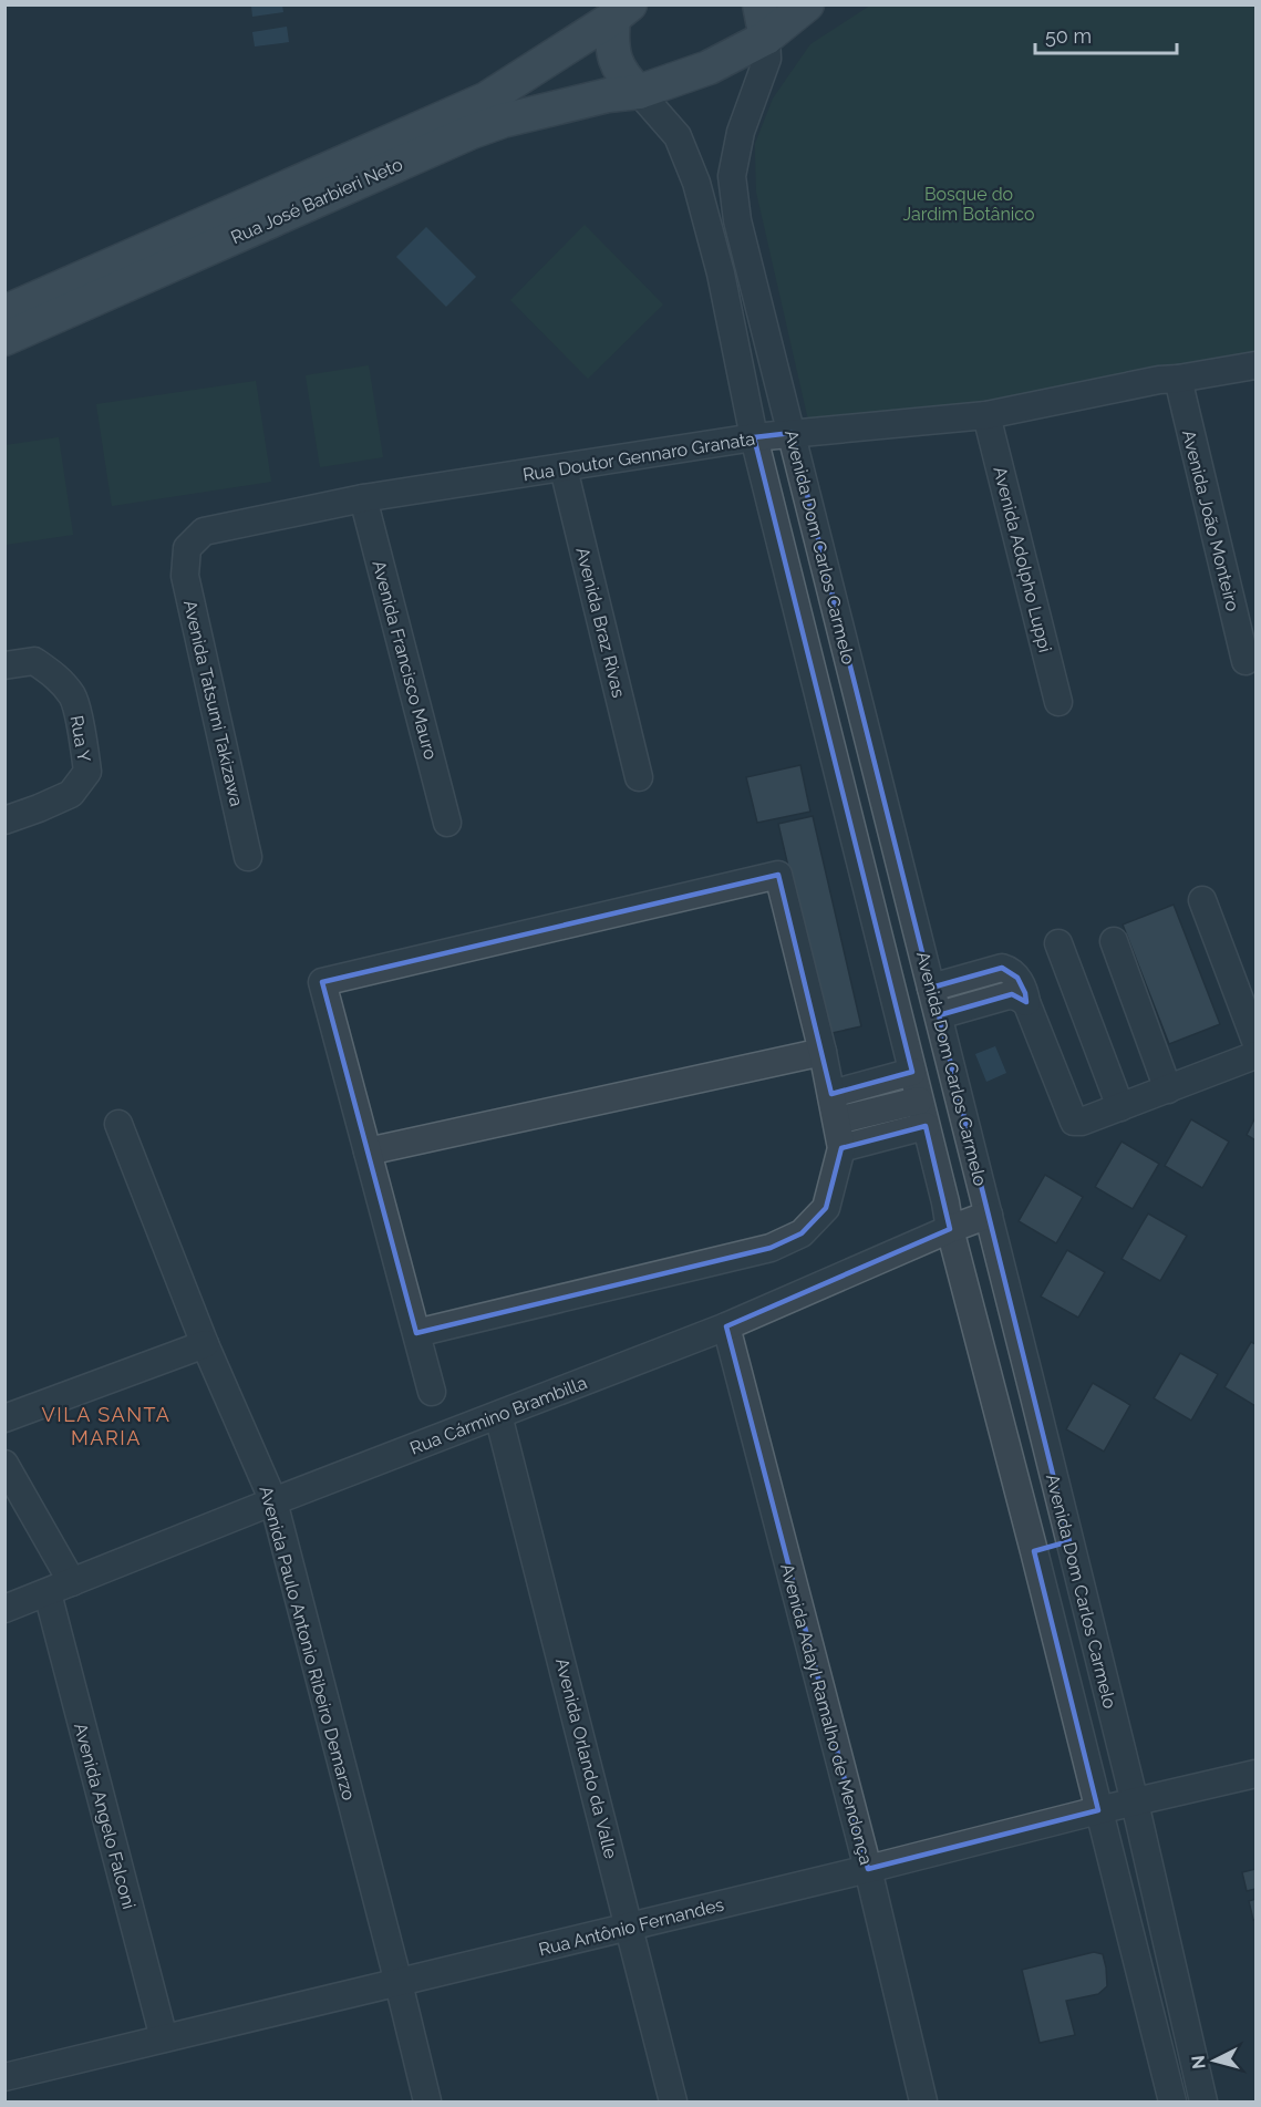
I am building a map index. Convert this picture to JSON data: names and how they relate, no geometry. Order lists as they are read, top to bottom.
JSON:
{
  "streets": {
    "main road": ["Rua José Barbieri Neto"],
    "street": [
      "Rua Doutor Gennaro Granata",
      "Avenida João Monteiro",
      "Avenida Dom Carlos Carmelo",
      "Avenida Adolpho Luppi",
      "Avenida Braz Rivas",
      "Avenida Francisco Mauro",
      "Avenida Tatsumi Takizawa",
      "Rua Y",
      "Rua Cármino Brambilla",
      "Avenida Paulo Antonio Ribeiro Demarzo",
      "Avenida Adayl Ramalho de Mendonça",
      "Avenida Orlando da Valle",
      "Avenida Angelo Falconi",
      "Rua Antônio Fernandes"
    ]
  },
  "crossings": [
    ["Rua José Barbieri Neto", "Avenida Dom Carlos Carmelo"],
    ["Rua Doutor Gennaro Granata", "Avenida João Monteiro"],
    ["Rua Doutor Gennaro Granata", "Avenida Dom Carlos Carmelo"],
    ["Rua Doutor Gennaro Granata", "Avenida Adolpho Luppi"],
    ["Rua Doutor Gennaro Granata", "Avenida Braz Rivas"],
    ["Rua Doutor Gennaro Granata", "Avenida Francisco Mauro"],
    ["Rua Doutor Gennaro Granata", "Avenida Tatsumi Takizawa"],
    ["Avenida Dom Carlos Carmelo", "Rua Cármino Brambilla"],
    ["Avenida Dom Carlos Carmelo", "Rua Antônio Fernandes"],
    ["Rua Cármino Brambilla", "Avenida Paulo Antonio Ribeiro Demarzo"],
    ["Rua Cármino Brambilla", "Avenida Adayl Ramalho de Mendonça"],
    ["Rua Cármino Brambilla", "Avenida Orlando da Valle"],
    ["Rua Cármino Brambilla", "Avenida Angelo Falconi"],
    ["Avenida Paulo Antonio Ribeiro Demarzo", "Rua Antônio Fernandes"],
    ["Avenida Adayl Ramalho de Mendonça", "Rua Antônio Fernandes"],
    ["Avenida Orlando da Valle", "Rua Antônio Fernandes"],
    ["Avenida Angelo Falconi", "Rua Antônio Fernandes"]
  ],
  "districts": ["VILA SANTA MARIA"],
  "parks": ["Bosque do Jardim Botânico"],
  "scale_bar": "50 m",
  "north": "left"
}
